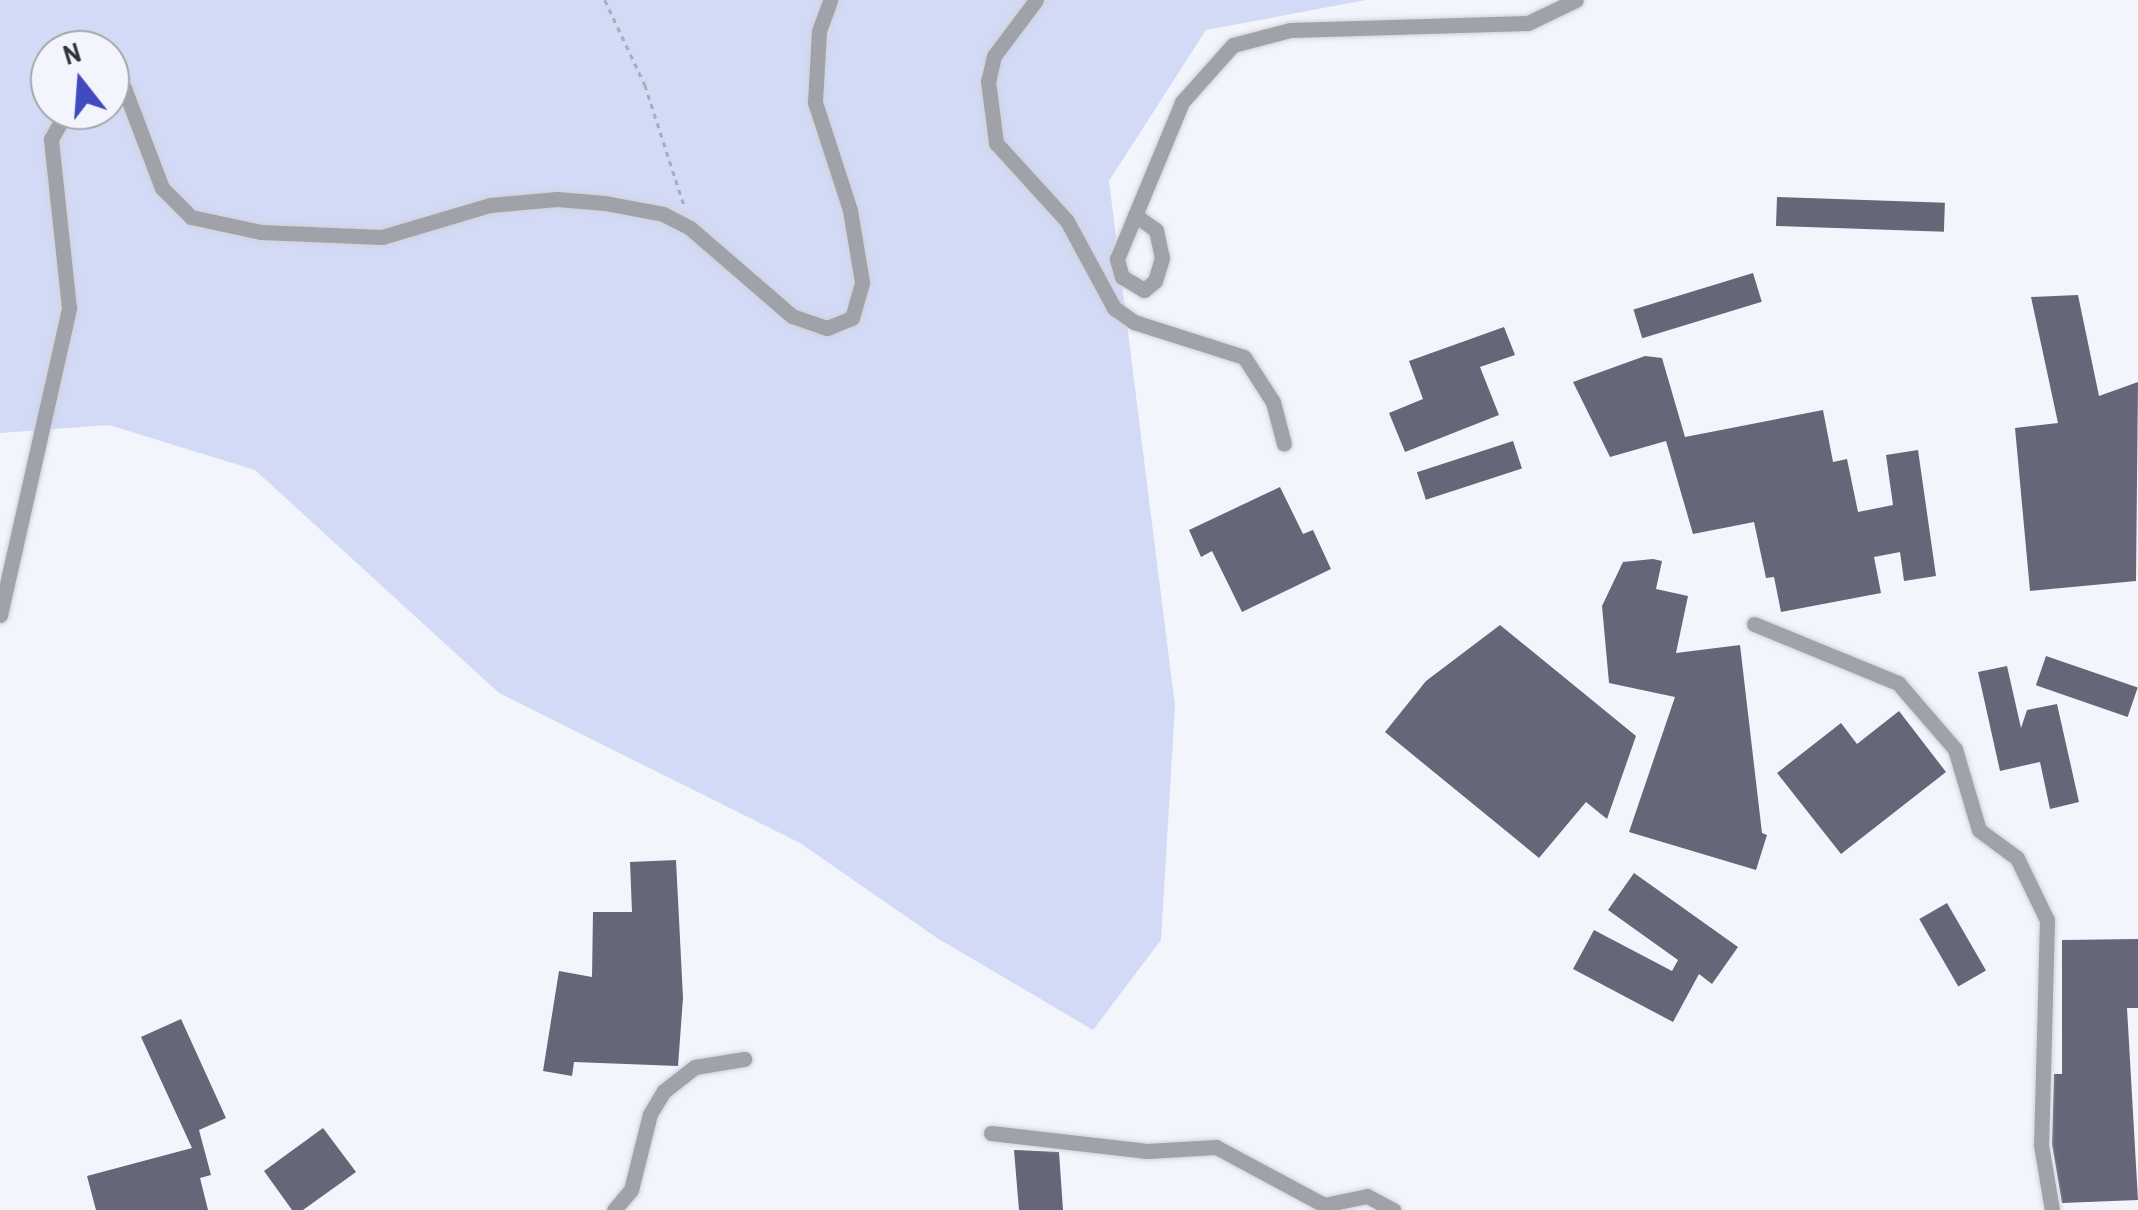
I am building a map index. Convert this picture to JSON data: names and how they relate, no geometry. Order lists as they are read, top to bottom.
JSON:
{
  "north": "top"
}
